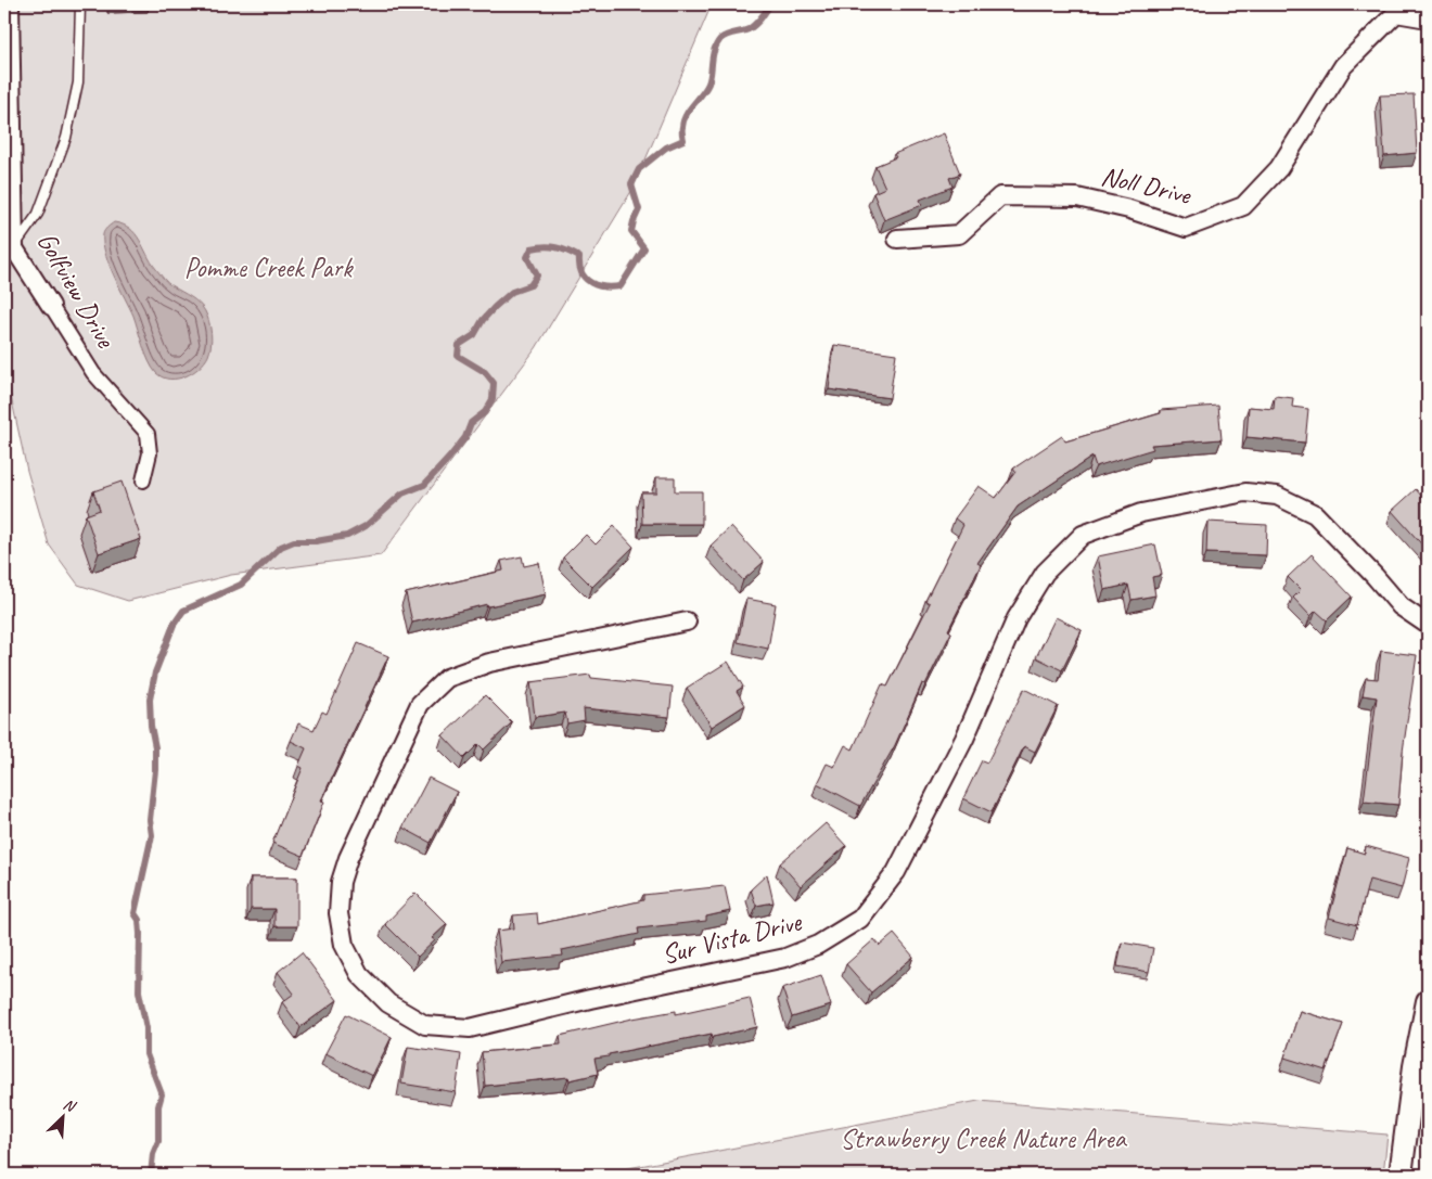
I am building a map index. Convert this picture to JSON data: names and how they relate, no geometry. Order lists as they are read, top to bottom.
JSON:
{
  "streets": {
    "street": ["Noll Drive", "Golfview Drive", "Sur Vista Drive"]
  },
  "parks": ["Pomme Creek Park", "Strawberry Creek Nature Area"],
  "north": "top right"
}
